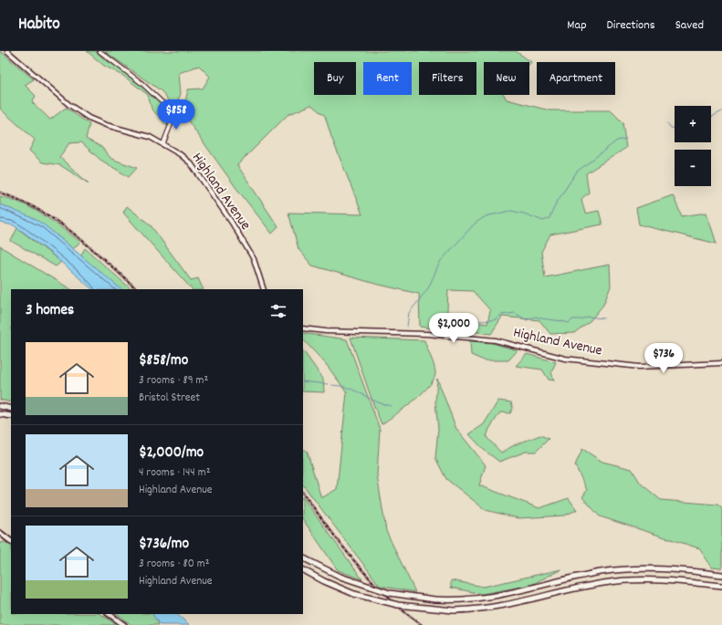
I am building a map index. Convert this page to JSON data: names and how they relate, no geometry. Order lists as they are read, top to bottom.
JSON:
{
  "streets": {
    "main road": ["Highland Avenue"]
  },
  "page": {
    "header": "Habito",
    "nav": ["Map", "Directions", "Saved"],
    "chip": [
      "Buy",
      "Rent",
      "Filters",
      "New",
      "Apartment"
    ],
    "price": ["$858", "$2,000", "$736"],
    "map_buttons": ["+", "−"],
    "heading": "3 homes",
    "list": [
      {
        "name": "$858/mo",
        "note": "3 rooms · 89 m² · Bristol Street"
      },
      {
        "name": "$2,000/mo",
        "note": "4 rooms · 144 m² · Highland Avenue"
      },
      {
        "name": "$736/mo",
        "note": "3 rooms · 80 m² · Highland Avenue"
      }
    ]
  }
}
